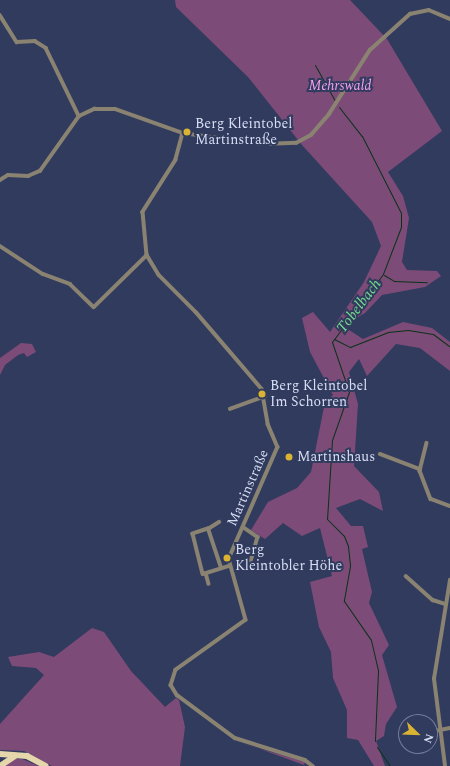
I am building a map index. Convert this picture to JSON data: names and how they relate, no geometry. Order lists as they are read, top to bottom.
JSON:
{
  "streets": {
    "street": ["Martinstraße"]
  },
  "water": ["Tobelbach"],
  "parks": ["Mehrswald"],
  "places": [
    "Berg Kleintobel Martinstraße",
    "Berg Kleintobel Im Schorren",
    "Martinshaus",
    "Berg Kleintobler Höhe"
  ],
  "north": "bottom right"
}
